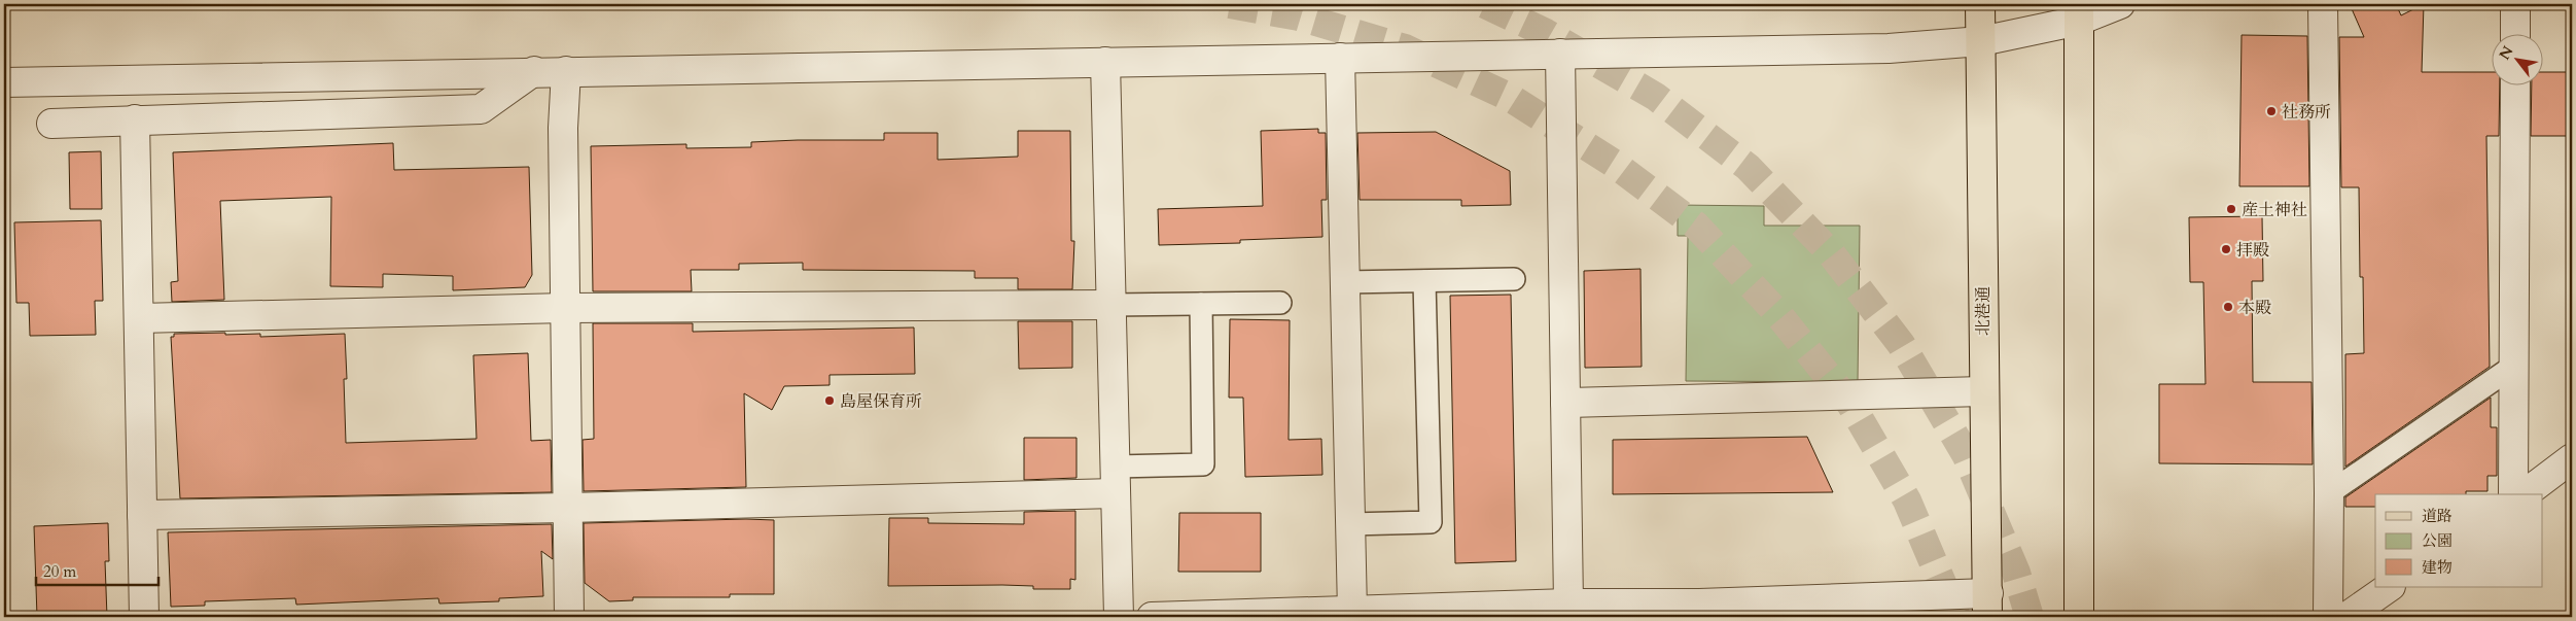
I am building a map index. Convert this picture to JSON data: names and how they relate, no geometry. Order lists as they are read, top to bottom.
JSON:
{
  "streets": {
    "main road": ["北港通"]
  },
  "places": [
    "社務所",
    "産土神社",
    "拝殿",
    "本殿",
    "島屋保育所"
  ],
  "legend": ["道路", "公園", "建物"],
  "scale_bar": "20 m",
  "north": "top left"
}
